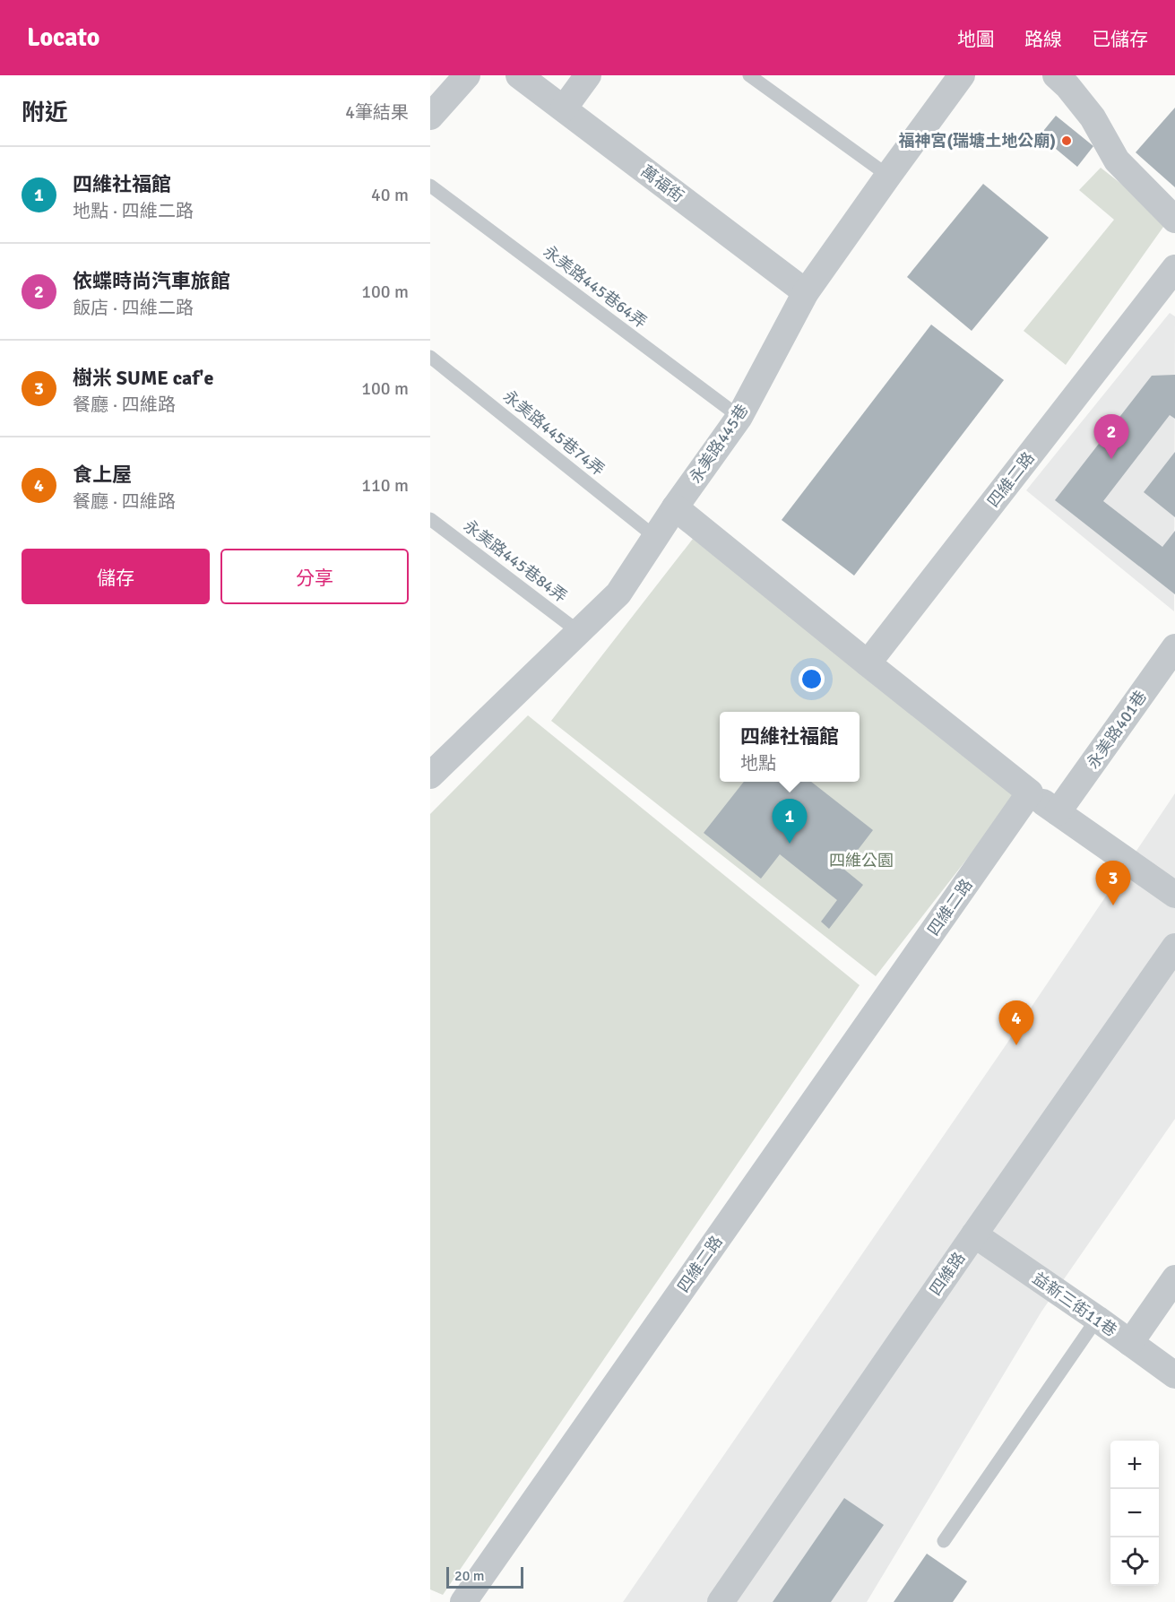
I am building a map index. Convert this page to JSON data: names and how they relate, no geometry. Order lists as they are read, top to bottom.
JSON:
{
  "streets": {
    "street": [
      "萬福街",
      "永美路445巷",
      "四維二路",
      "永美路401巷",
      "四維路",
      "益新三街11巷"
    ],
    "lane": ["永美路445巷64弄", "永美路445巷74弄", "永美路445巷84弄"]
  },
  "crossings": [
    ["萬福街", "永美路445巷"],
    ["永美路445巷64弄", "永美路445巷"],
    ["永美路445巷74弄", "永美路445巷"],
    ["永美路445巷", "永美路445巷84弄"],
    ["四維路", "益新三街11巷"]
  ],
  "parks": ["四維公園"],
  "places": ["福神宮(瑞塘土地公廟)"],
  "scale_bar": "20 m",
  "page": {
    "header": "Locato",
    "nav": ["地圖", "路線", "已儲存"],
    "heading": ["附近", "4筆結果"],
    "list": [
      {
        "mark": "1",
        "name": "四維社福館",
        "note": "地點 · 四維二路",
        "value": "40 m"
      },
      {
        "mark": "2",
        "name": "依蝶時尚汽車旅館",
        "note": "飯店 · 四維二路",
        "value": "100 m"
      },
      {
        "mark": "3",
        "name": "樹米 SUME caf'e",
        "note": "餐廳 · 四維路",
        "value": "100 m"
      },
      {
        "mark": "4",
        "name": "食上屋",
        "note": "餐廳 · 四維路",
        "value": "110 m"
      }
    ],
    "pins": [
      "2",
      "1",
      "3",
      "4"
    ],
    "buttons": ["儲存", "分享"],
    "popup": ["四維社福館", "地點"],
    "map_buttons": ["+", "−"],
    "scale": "20 m"
  }
}
